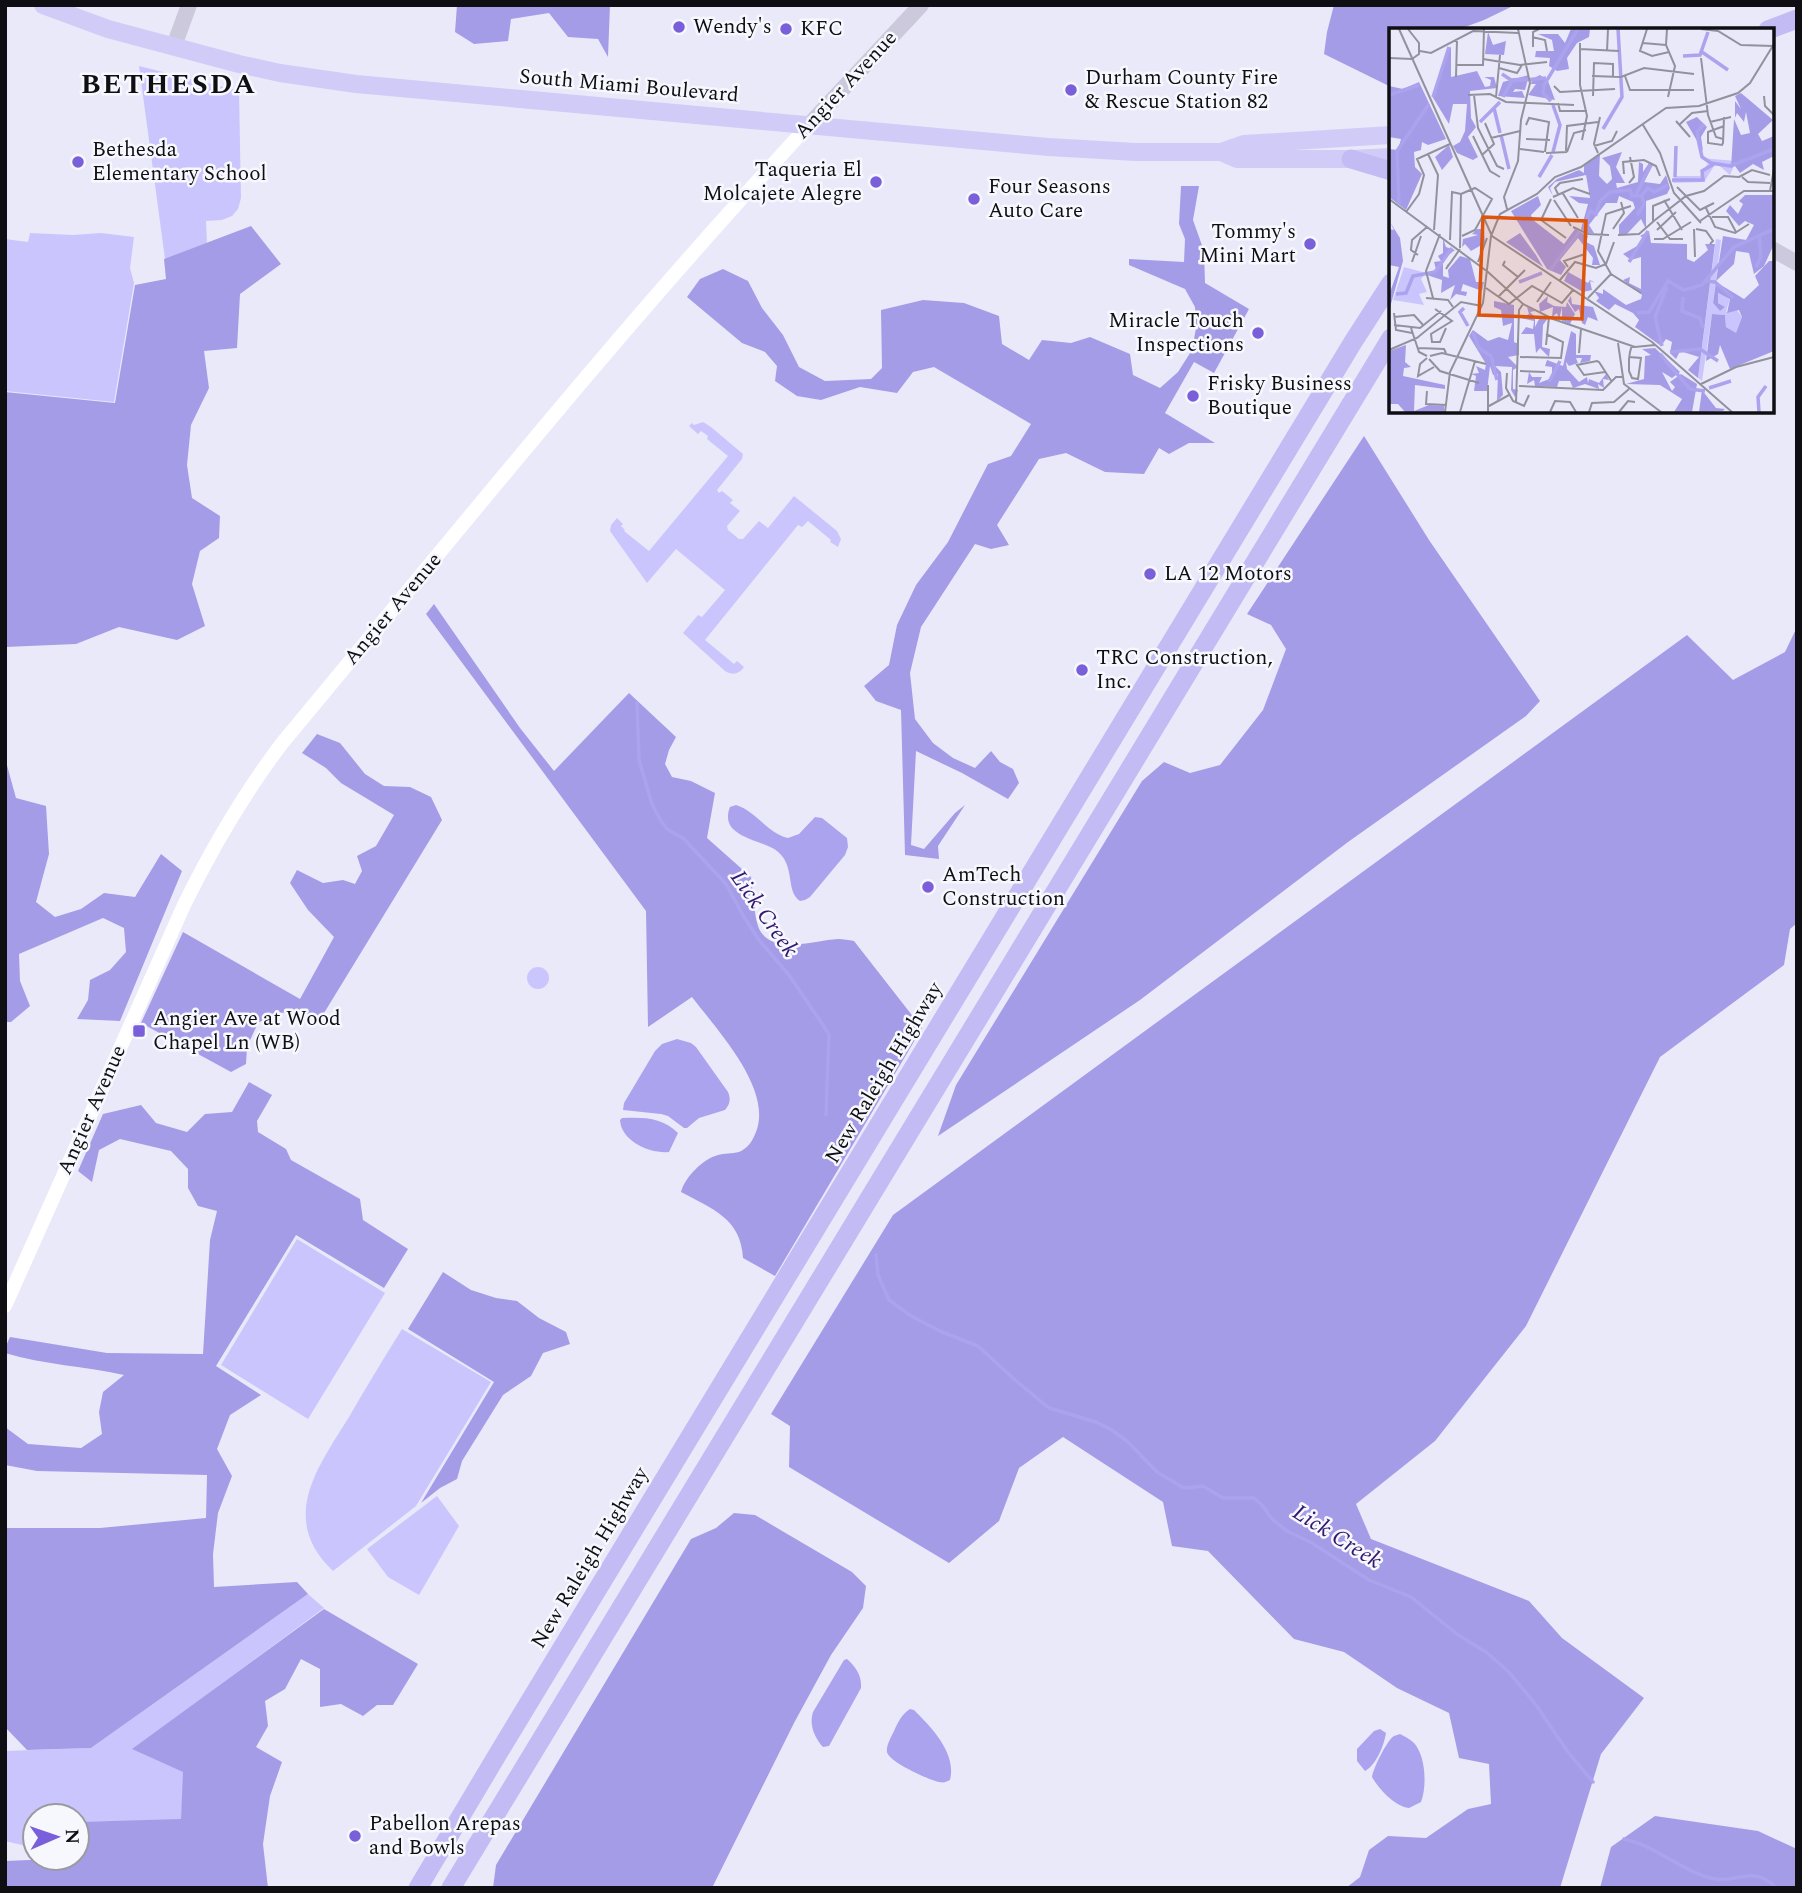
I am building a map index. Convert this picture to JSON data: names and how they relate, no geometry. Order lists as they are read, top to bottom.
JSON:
{
  "streets": {
    "highway": ["New Raleigh Highway"],
    "main road": ["Angier Avenue", "South Miami Boulevard"]
  },
  "crossings": [
    ["Angier Avenue", "South Miami Boulevard"]
  ],
  "districts": ["BETHESDA"],
  "water": ["Lick Creek"],
  "places": {
    "other": [
      "Wendy's",
      "KFC",
      "Durham County Fire & Rescue Station 82",
      "Bethesda Elementary School",
      "Taqueria El Molcajete Alegre",
      "Four Seasons Auto Care",
      "Tommy's Mini Mart",
      "Miracle Touch Inspections",
      "Frisky Business Boutique",
      "LA 12 Motors",
      "TRC Construction, Inc.",
      "AmTech Construction",
      "Pabellon Arepas and Bowls"
    ],
    "transit": ["Angier Ave at Wood Chapel Ln (WB)"]
  },
  "north": "right"
}
